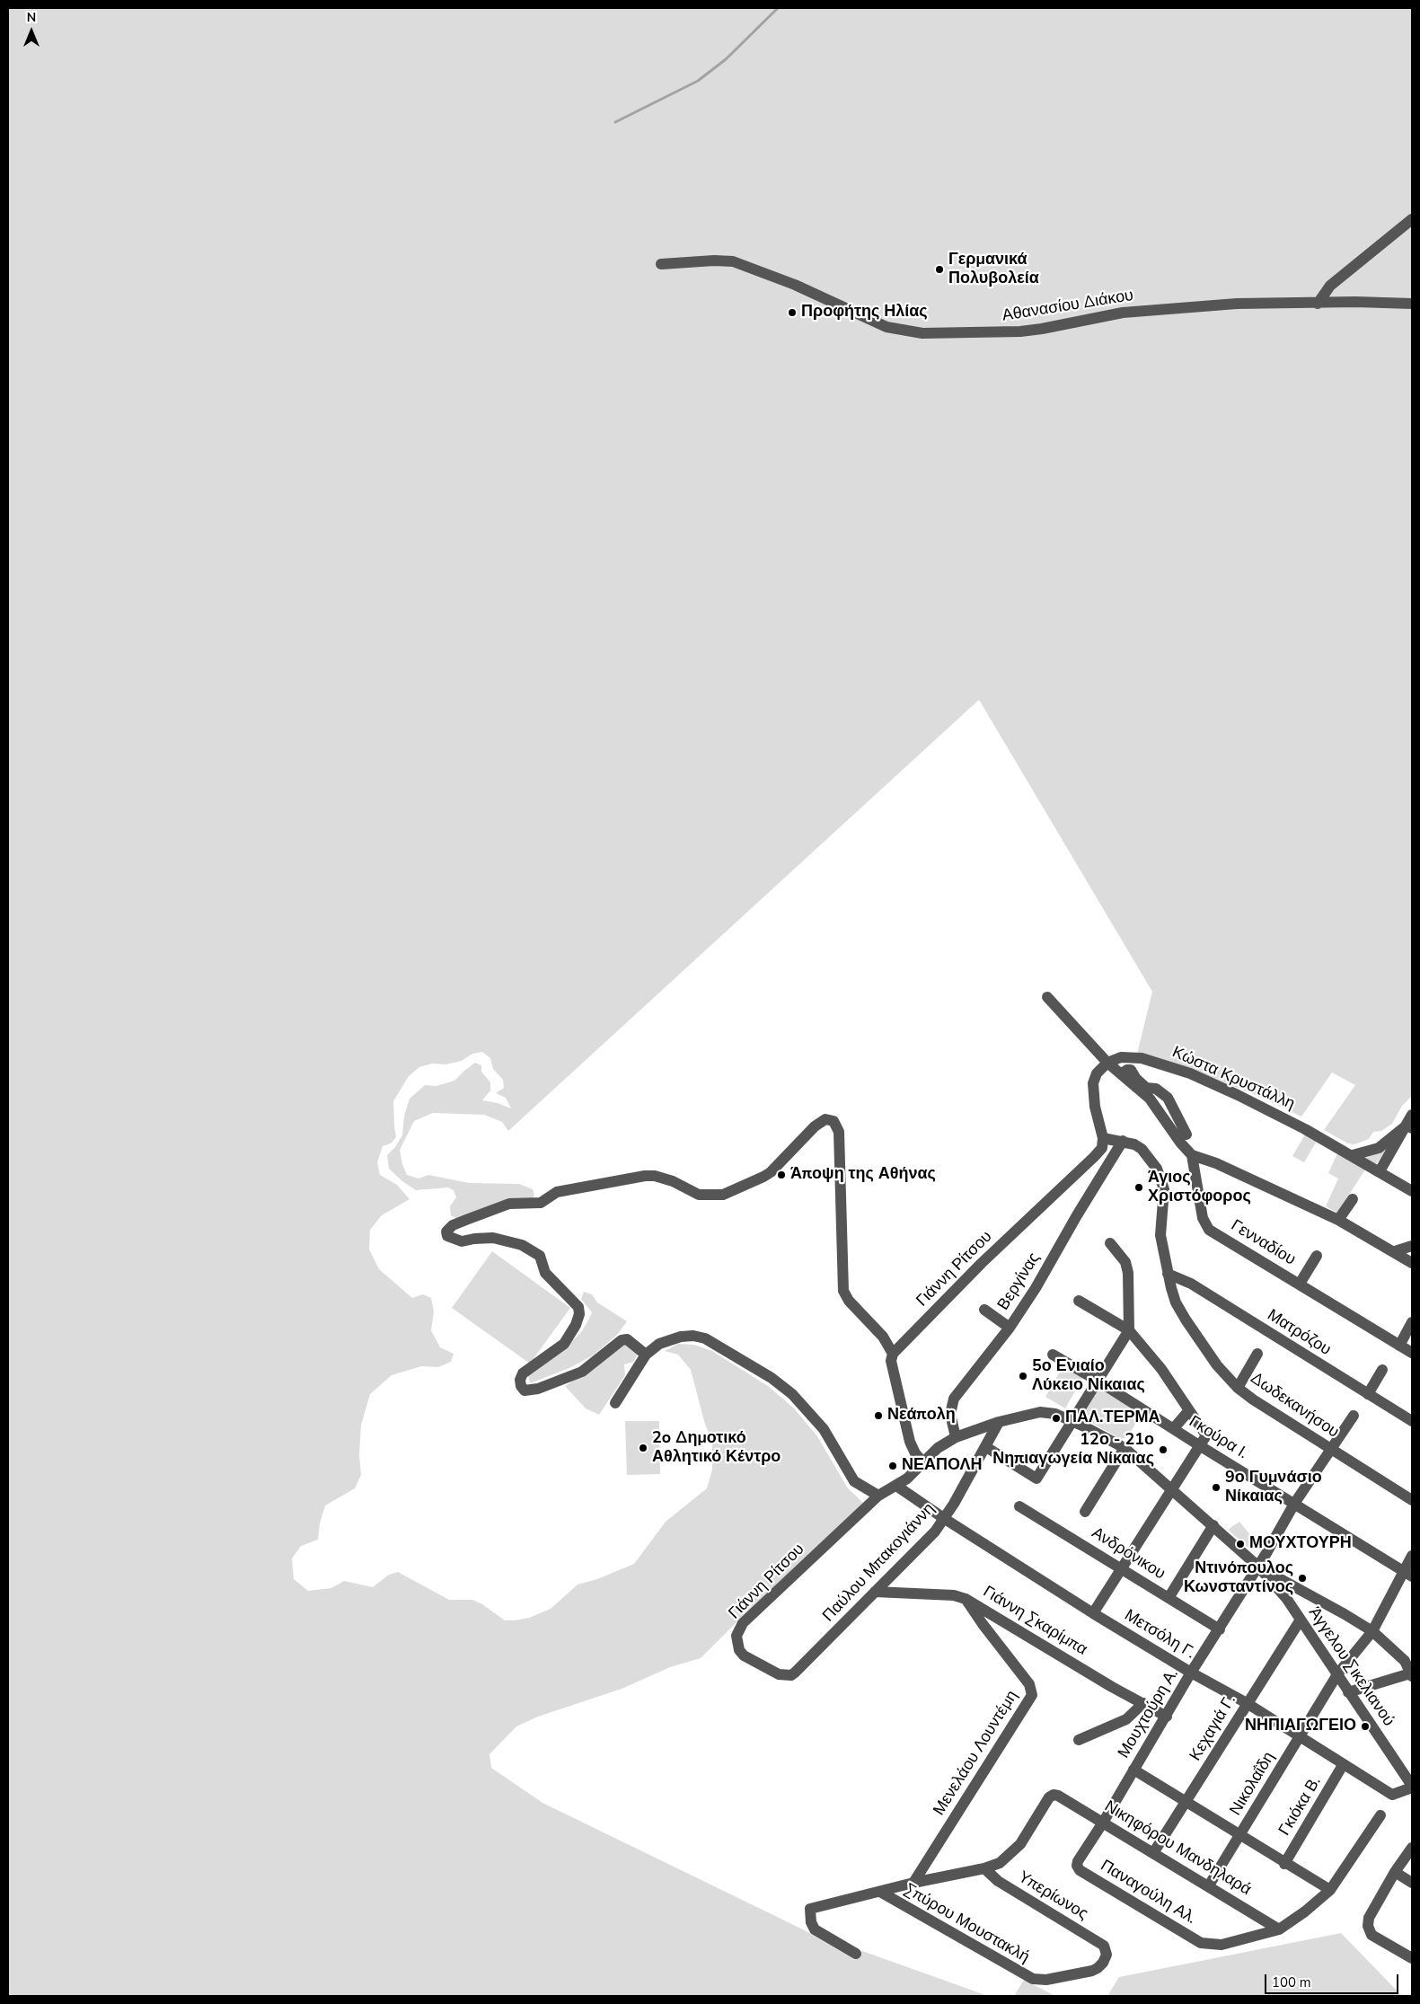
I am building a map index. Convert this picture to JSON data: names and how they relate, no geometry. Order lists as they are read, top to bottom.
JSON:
{
  "streets": {
    "street": [
      "Αθανασίου Διάκου",
      "Κώστα Κρυστάλλη",
      "Γενναδίου",
      "Γιάννη Ρίτσου",
      "Βεργίνας",
      "Ματρόζου",
      "Δωδεκανήσου",
      "Γκούρα Ι.",
      "Ανδρόνικου",
      "Παύλου Μπακογιάννη",
      "Γιάννη Σκαρίμπα",
      "Μετσόλη Γ.",
      "Άγγελου Σικελιανού",
      "Μουχτούρη Α.",
      "Κεχαγιά Γ.",
      "Μενελάου Λουντέμη",
      "Νικολαΐδη",
      "Γκιόκα Β.",
      "Νικηφόρου Μανδηλαρά",
      "Παναγούλη Αλ.",
      "Υπερίωνος",
      "Σπύρου Μουστακλή"
    ]
  },
  "crossings": [
    ["Γιάννη Ρίτσου", "Δωδεκανήσου"],
    ["Γιάννη Ρίτσου", "Παύλου Μπακογιάννη"],
    ["Γιάννη Ρίτσου", "Μετσόλη Γ."],
    ["Γιάννη Ρίτσου", "Άγγελου Σικελιανού"],
    ["Βεργίνας", "Δωδεκανήσου"],
    ["Βεργίνας", "Άγγελου Σικελιανού"],
    ["Ματρόζου", "Δωδεκανήσου"],
    ["Δωδεκανήσου", "Μουχτούρη Α."],
    ["Γκούρα Ι.", "Μουχτούρη Α."],
    ["Γκούρα Ι.", "Νικολαΐδη"],
    ["Ανδρόνικου", "Μουχτούρη Α."],
    ["Παύλου Μπακογιάννη", "Γιάννη Σκαρίμπα"],
    ["Παύλου Μπακογιάννη", "Μετσόλη Γ."],
    ["Παύλου Μπακογιάννη", "Άγγελου Σικελιανού"],
    ["Γιάννη Σκαρίμπα", "Μουχτούρη Α."],
    ["Γιάννη Σκαρίμπα", "Μενελάου Λουντέμη"],
    ["Μετσόλη Γ.", "Άγγελου Σικελιανού"],
    ["Μετσόλη Γ.", "Μουχτούρη Α."],
    ["Μετσόλη Γ.", "Κεχαγιά Γ."],
    ["Μετσόλη Γ.", "Νικολαΐδη"],
    ["Μετσόλη Γ.", "Γκιόκα Β."],
    ["Άγγελου Σικελιανού", "Μουχτούρη Α."],
    ["Άγγελου Σικελιανού", "Κεχαγιά Γ."],
    ["Άγγελου Σικελιανού", "Νικολαΐδη"],
    ["Μουχτούρη Α.", "Νικηφόρου Μανδηλαρά"],
    ["Μουχτούρη Α.", "Παναγούλη Αλ."],
    ["Κεχαγιά Γ.", "Νικηφόρου Μανδηλαρά"],
    ["Νικολαΐδη", "Νικηφόρου Μανδηλαρά"],
    ["Νικηφόρου Μανδηλαρά", "Παναγούλη Αλ."],
    ["Νικηφόρου Μανδηλαρά", "Υπερίωνος"],
    ["Υπερίωνος", "Σπύρου Μουστακλή"]
  ],
  "places": [
    "Γερμανικά Πολυβολεία",
    "Προφήτης Ηλίας",
    "Άποψη της Αθήνας",
    "Άγιος Χριστόφορος",
    "5ο Ενιαίο Λύκειο Νίκαιας",
    "Νεάπολη",
    "ΠΑΛ.ΤΕΡΜΑ",
    "2o Δημοτικό Αθλητικό Κέντρο",
    "12ο - 21ο Νηπιαγωγεία Νίκαιας",
    "ΝΕΑΠΟΛΗ",
    "9ο Γυμνάσιο Νίκαιας",
    "ΜΟΥΧΤΟΥΡΗ",
    "Ντινόπουλος Κωνσταντίνος",
    "ΝΗΠΙΑΓΩΓΕΙΟ"
  ],
  "scale_bar": "100 m",
  "north": "top"
}
